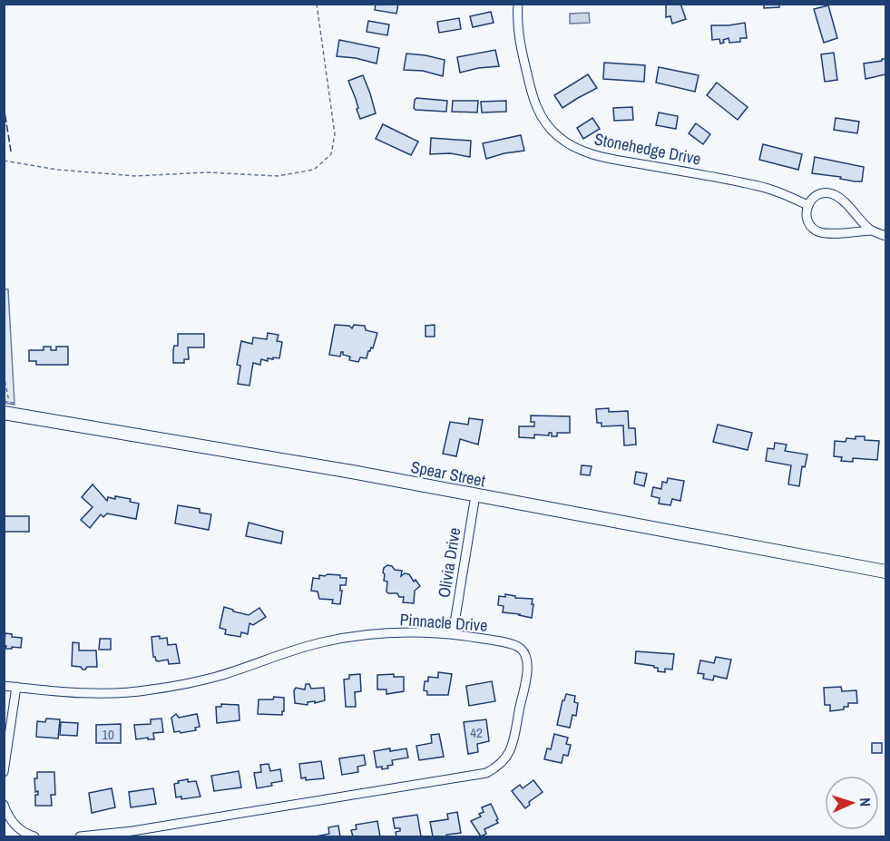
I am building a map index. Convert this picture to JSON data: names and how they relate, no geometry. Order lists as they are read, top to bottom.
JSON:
{
  "streets": {
    "main road": ["Spear Street"],
    "street": ["Stonehedge Drive", "Olivia Drive", "Pinnacle Drive"]
  },
  "crossings": [
    ["Spear Street", "Olivia Drive"],
    ["Olivia Drive", "Pinnacle Drive"]
  ],
  "house_numbers": ["42", "10"],
  "north": "right"
}
